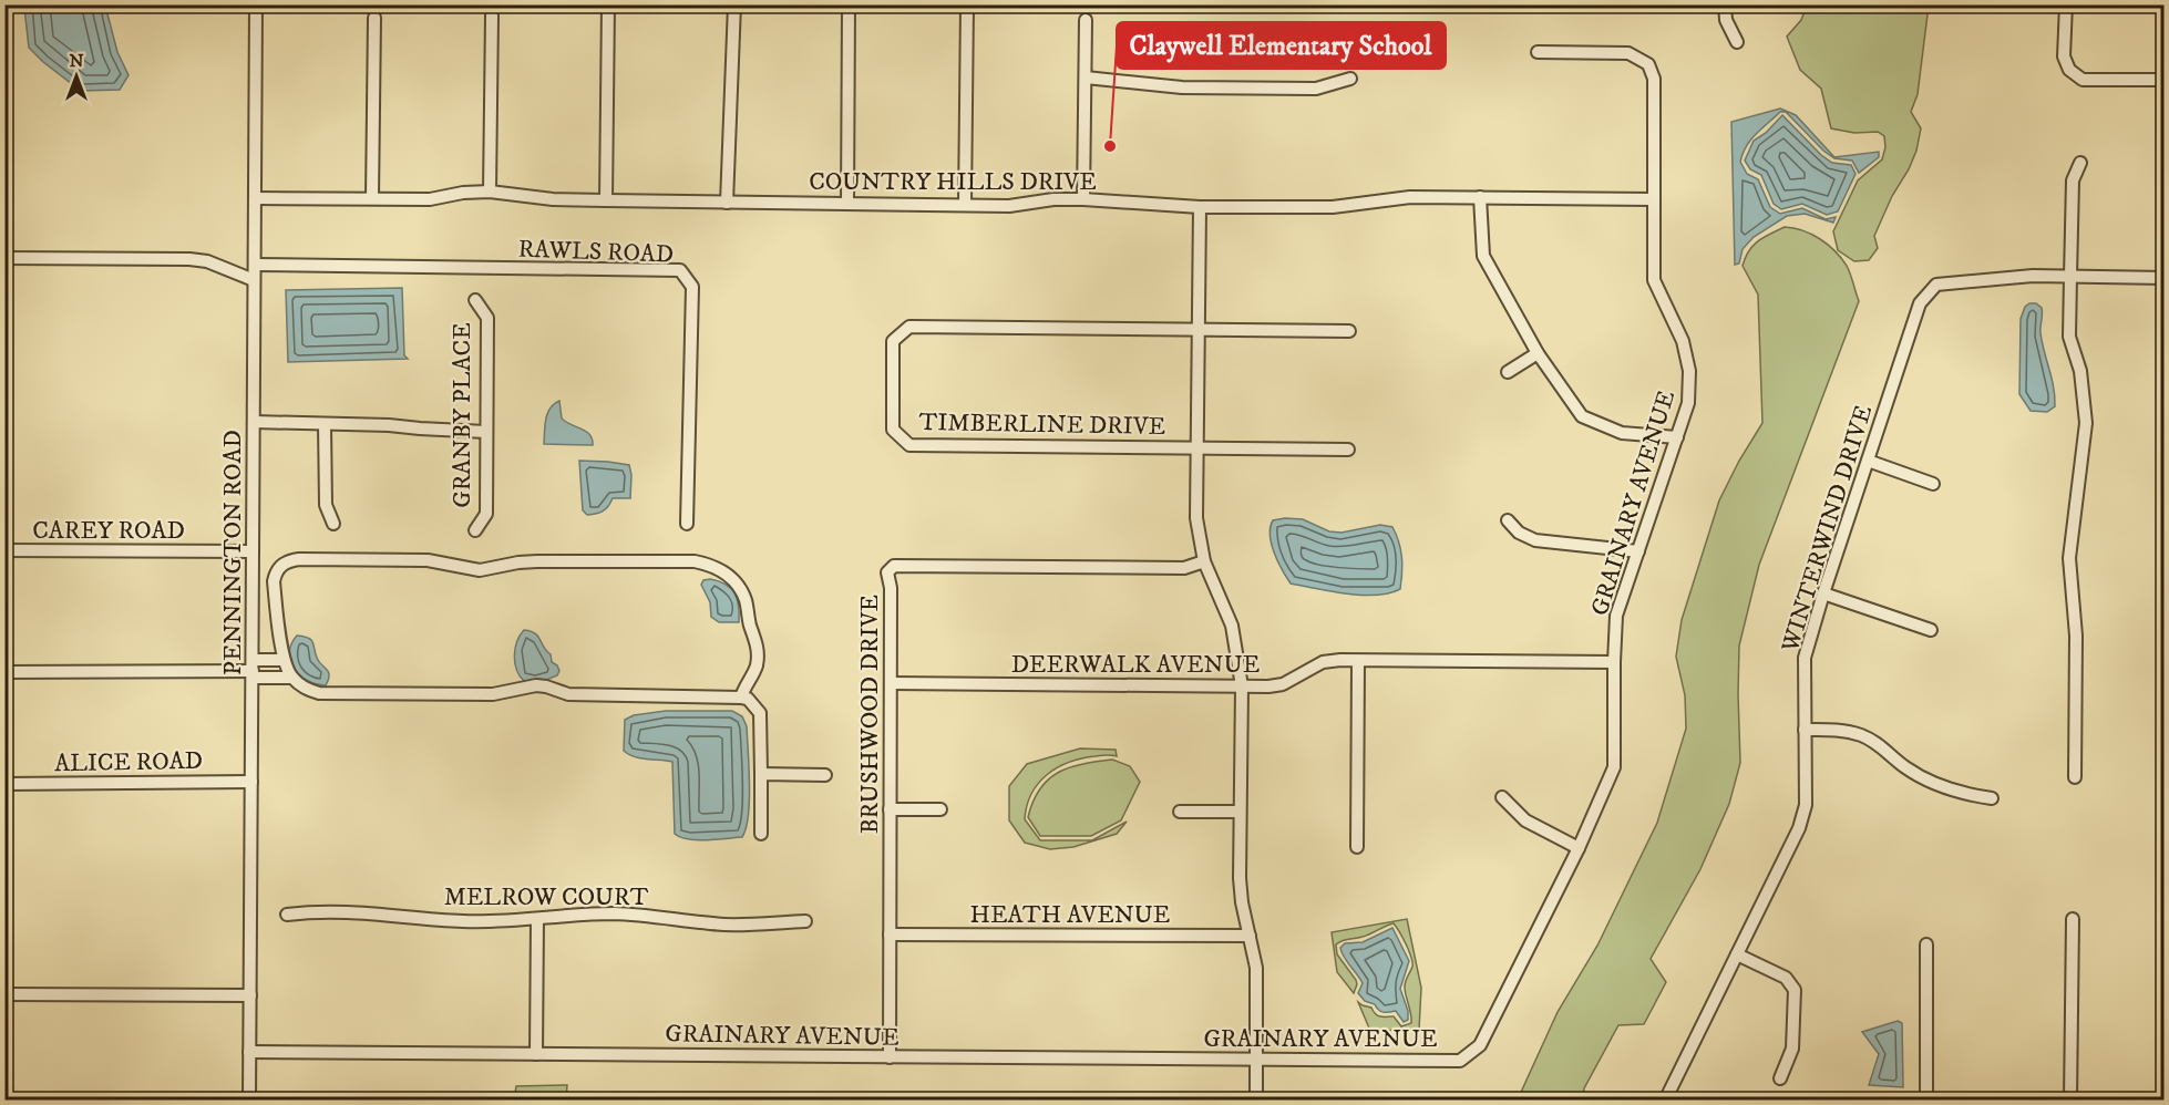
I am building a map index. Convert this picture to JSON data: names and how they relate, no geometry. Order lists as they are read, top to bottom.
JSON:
{
  "streets": {
    "street": [
      "COUNTRY HILLS DRIVE",
      "RAWLS ROAD",
      "GRANBY PLACE",
      "TIMBERLINE DRIVE",
      "GRAINARY AVENUE",
      "WINTERWIND DRIVE",
      "CAREY ROAD",
      "PENNINGTON ROAD",
      "DEERWALK AVENUE",
      "BRUSHWOOD DRIVE",
      "ALICE ROAD",
      "MELROW COURT",
      "HEATH AVENUE"
    ]
  },
  "crossings": [
    ["COUNTRY HILLS DRIVE", "GRAINARY AVENUE"],
    ["COUNTRY HILLS DRIVE", "PENNINGTON ROAD"],
    ["RAWLS ROAD", "PENNINGTON ROAD"],
    ["GRAINARY AVENUE", "PENNINGTON ROAD"],
    ["GRAINARY AVENUE", "DEERWALK AVENUE"],
    ["GRAINARY AVENUE", "BRUSHWOOD DRIVE"],
    ["CAREY ROAD", "PENNINGTON ROAD"],
    ["PENNINGTON ROAD", "ALICE ROAD"],
    ["DEERWALK AVENUE", "BRUSHWOOD DRIVE"],
    ["BRUSHWOOD DRIVE", "HEATH AVENUE"]
  ],
  "places": ["Claywell Elementary School"],
  "north": "top"
}
